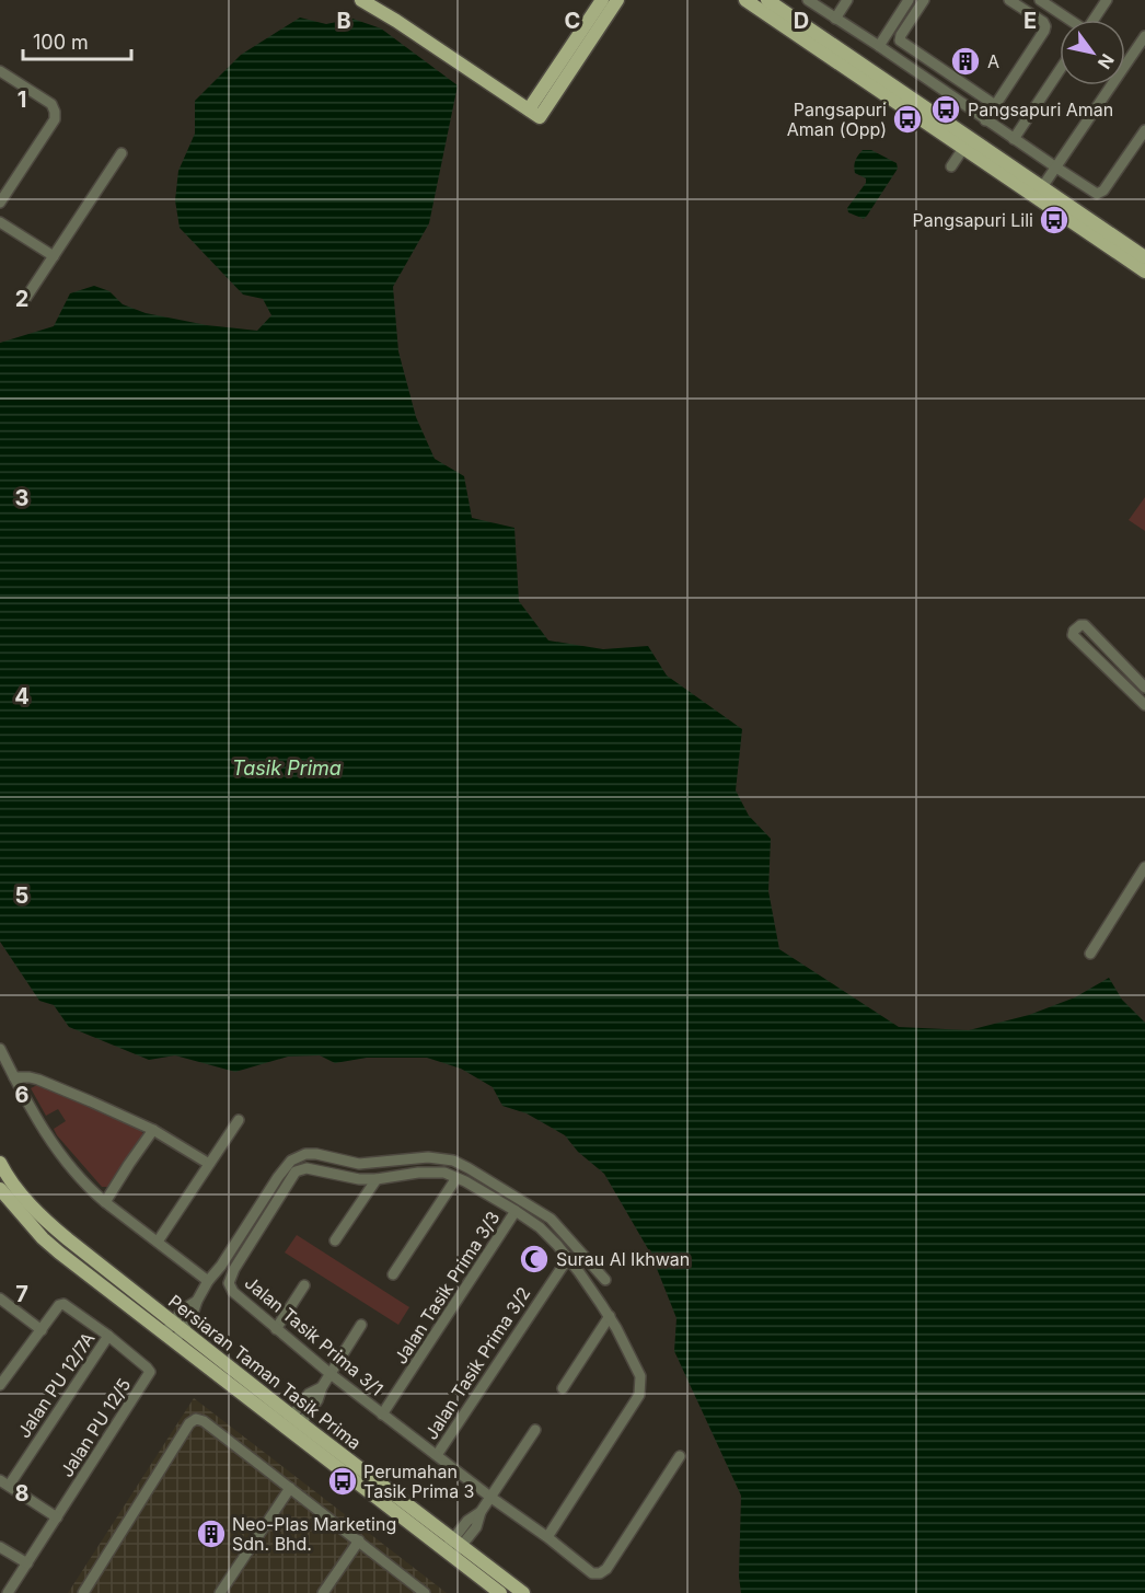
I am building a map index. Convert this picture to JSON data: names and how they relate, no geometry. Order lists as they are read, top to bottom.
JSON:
{
  "streets": {
    "main road": ["Persiaran Taman Tasik Prima"],
    "street": [
      "Jalan Tasik Prima 3/3",
      "Jalan Tasik Prima 3/1",
      "Jalan Tasik Prima 3/2",
      "Jalan PU 12/7A",
      "Jalan PU 12/5"
    ]
  },
  "crossings": [
    ["Jalan Tasik Prima 3/3", "Jalan Tasik Prima 3/1"],
    ["Jalan Tasik Prima 3/1", "Jalan Tasik Prima 3/2"],
    ["Jalan PU 12/7A", "Jalan PU 12/5"]
  ],
  "water": ["Tasik Prima"],
  "places": {
    "building": ["A", "Neo-Plas Marketing Sdn. Bhd."],
    "bus stop": [
      "Pangsapuri Aman",
      "Pangsapuri Aman (Opp)",
      "Pangsapuri Lili",
      "Perumahan Tasik Prima 3"
    ],
    "mosque": ["Surau Al Ikhwan"]
  },
  "scale_bar": "100 m",
  "north": "bottom right",
  "grid": {
    "columns": [
      "B",
      "C",
      "D",
      "E"
    ],
    "rows": [
      "1",
      "2",
      "3",
      "4",
      "5",
      "6",
      "7",
      "8"
    ]
  }
}
